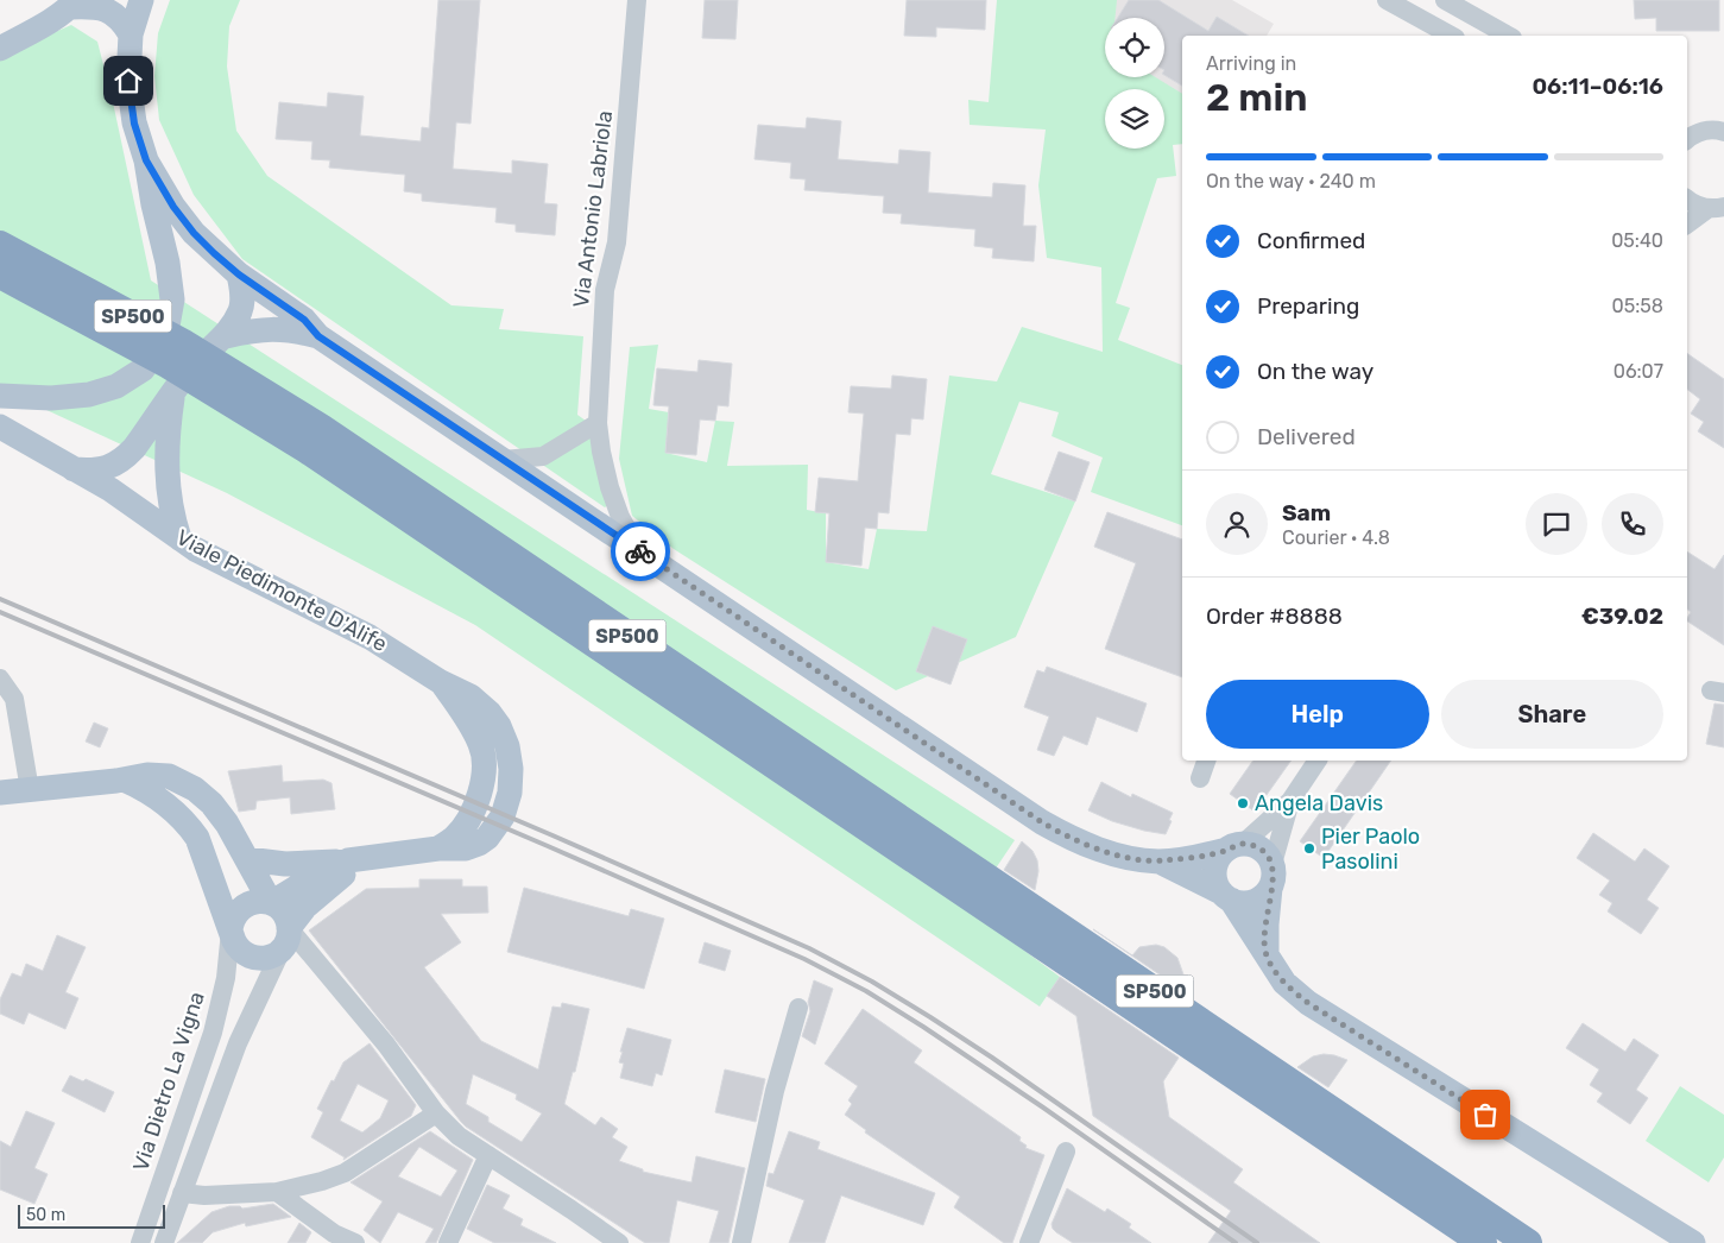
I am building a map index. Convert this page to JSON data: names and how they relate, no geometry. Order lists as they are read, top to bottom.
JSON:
{
  "streets": {
    "highway": ["SP500"],
    "main road": ["Viale Piedimonte D'Alife"],
    "street": ["Via Antonio Labriola", "Via Dietro La Vigna"]
  },
  "crossings": [
    ["Viale Piedimonte D'Alife", "Via Dietro La Vigna"]
  ],
  "places": ["Angela Davis", "Pier Paolo Pasolini"],
  "scale_bar": "50 m",
  "page": {
    "heading": ["2 min", "Arriving in", "06:11–06:16"],
    "panel": [
      "Sam",
      "Courier · 4.8",
      "Order #8888",
      "€39.02"
    ],
    "bar": "On the way · 240 m",
    "list": [
      ["Confirmed", "05:40"],
      ["Preparing", "05:58"],
      ["On the way", "06:07"],
      "Delivered"
    ],
    "buttons": ["Help", "Share"],
    "scale": "50 m"
  }
}
